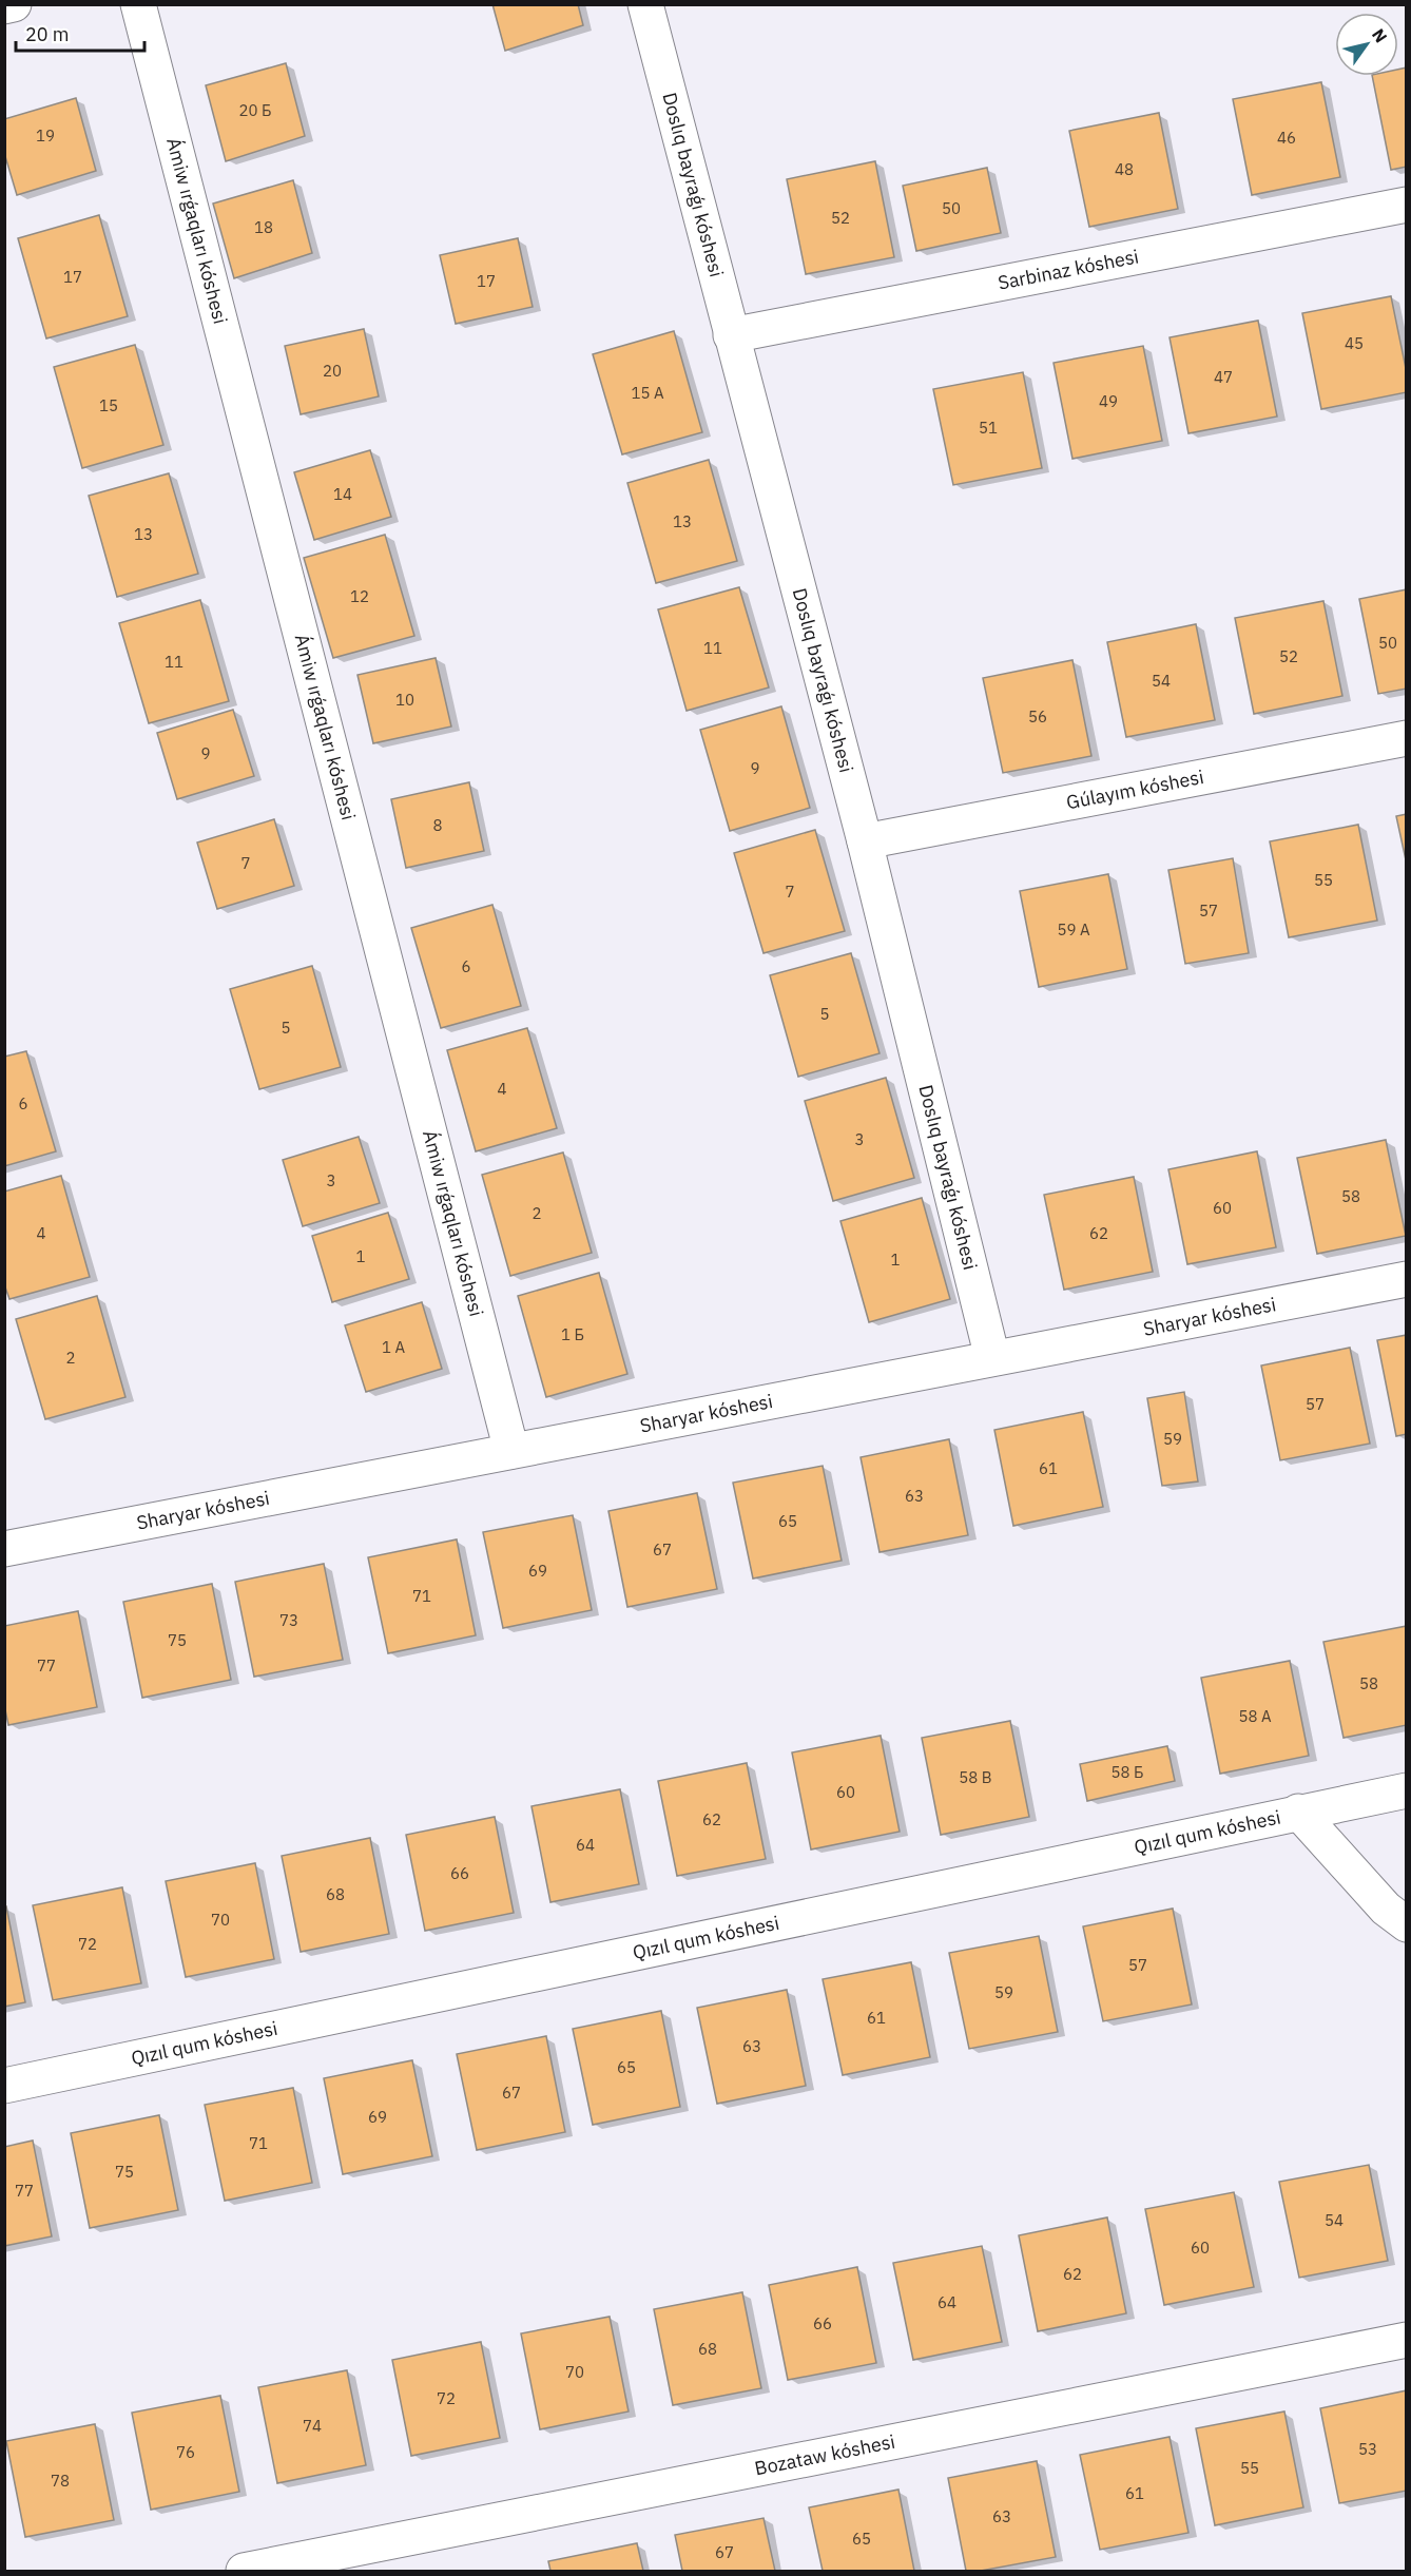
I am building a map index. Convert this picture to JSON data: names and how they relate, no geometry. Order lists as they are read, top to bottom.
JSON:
{
  "streets": {
    "street": [
      "Doslıq bayraǵı kóshesi",
      "Ámiw ırǵaqları kóshesi",
      "Sarbinaz kóshesi",
      "Gúlayım kóshesi",
      "Sharyar kóshesi",
      "Qızıl qum kóshesi",
      "Bozataw kóshesi"
    ]
  },
  "crossings": [
    ["Doslıq bayraǵı kóshesi", "Sarbinaz kóshesi"],
    ["Doslıq bayraǵı kóshesi", "Gúlayım kóshesi"],
    ["Doslıq bayraǵı kóshesi", "Sharyar kóshesi"],
    ["Ámiw ırǵaqları kóshesi", "Sharyar kóshesi"]
  ],
  "house_numbers": [
    "20 Б",
    "19",
    "46",
    "48",
    "50",
    "52",
    "18",
    "17",
    "17",
    "45",
    "20",
    "47",
    "15 А",
    "49",
    "15",
    "51",
    "14",
    "13",
    "13",
    "12",
    "50",
    "11",
    "52",
    "11",
    "54",
    "10",
    "56",
    "9",
    "9",
    "8",
    "7",
    "55",
    "7",
    "57",
    "59 А",
    "6",
    "5",
    "5",
    "4",
    "6",
    "3",
    "3",
    "58",
    "60",
    "2",
    "4",
    "62",
    "1",
    "1",
    "1 Б",
    "1 А",
    "2",
    "57",
    "59",
    "61",
    "63",
    "65",
    "67",
    "69",
    "71",
    "73",
    "75",
    "77",
    "58",
    "58 А",
    "58 Б",
    "58 В",
    "60",
    "62",
    "64",
    "66",
    "68",
    "70",
    "72",
    "57",
    "59",
    "61",
    "63",
    "65",
    "67",
    "69",
    "71",
    "75",
    "77",
    "54",
    "60",
    "62",
    "64",
    "66",
    "68",
    "70",
    "72",
    "74",
    "53",
    "76",
    "55",
    "78",
    "61",
    "63",
    "65",
    "67"
  ],
  "scale_bar": "20 m",
  "north": "top right"
}
